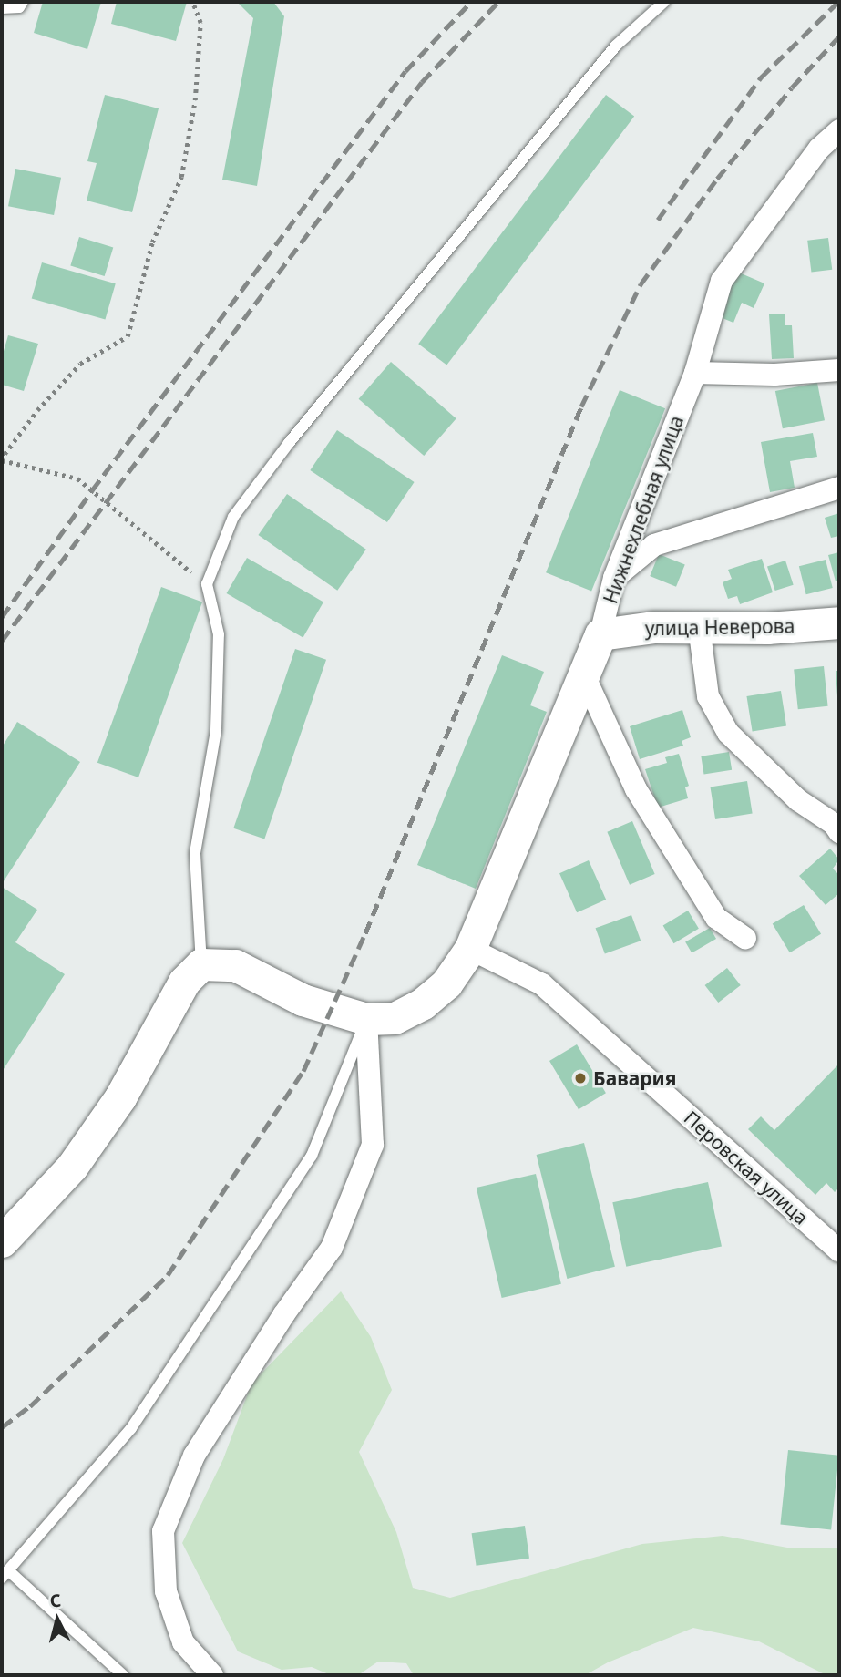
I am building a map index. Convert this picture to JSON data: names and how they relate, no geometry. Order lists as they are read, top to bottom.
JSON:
{
  "streets": {
    "street": ["Нижнехлебная улица", "улица Неверова", "Перовская улица"]
  },
  "crossings": [
    ["Нижнехлебная улица", "улица Неверова"],
    ["Нижнехлебная улица", "Перовская улица"]
  ],
  "places": ["Бавария"],
  "north": "top"
}
